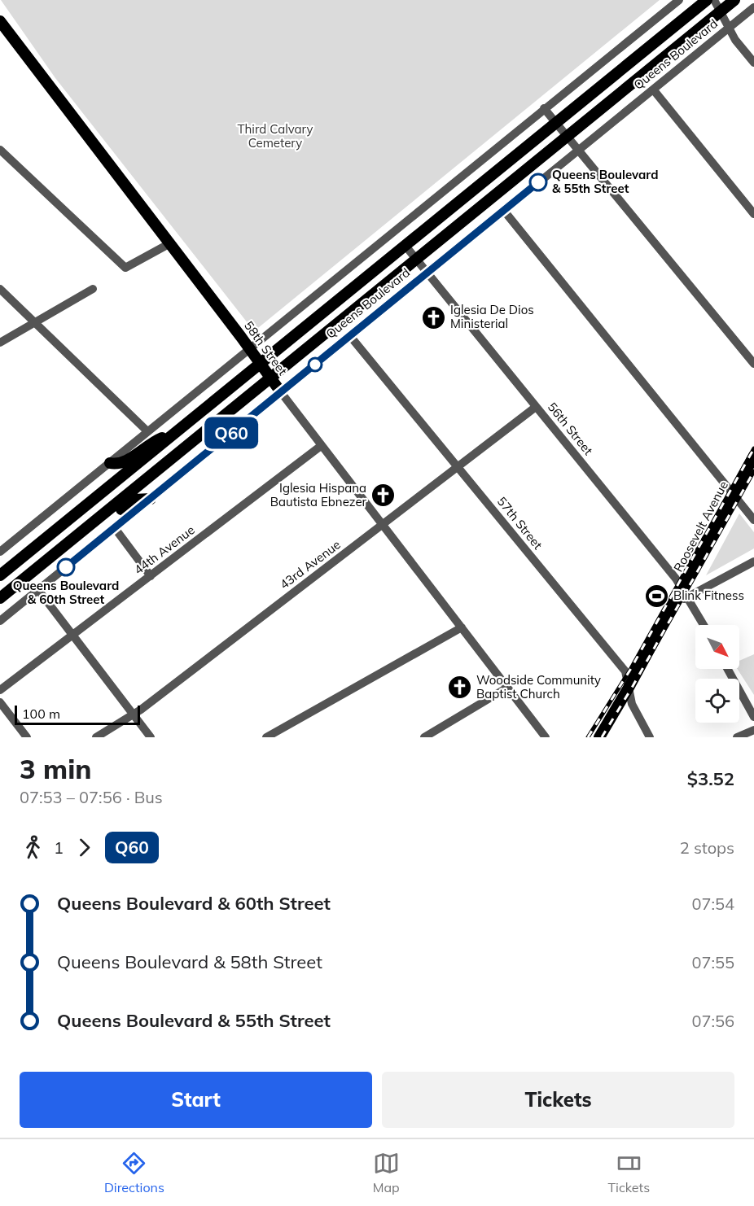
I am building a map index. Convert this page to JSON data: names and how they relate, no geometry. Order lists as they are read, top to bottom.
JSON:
{
  "streets": {
    "main road": ["Queens Boulevard", "58th Street", "Roosevelt Avenue"],
    "street": [
      "56th Street",
      "57th Street",
      "44th Avenue",
      "43rd Avenue"
    ]
  },
  "crossings": [
    ["Queens Boulevard", "58th Street"],
    ["Queens Boulevard", "56th Street"],
    ["Queens Boulevard", "57th Street"],
    ["58th Street", "44th Avenue"],
    ["58th Street", "43rd Avenue"],
    ["56th Street", "Roosevelt Avenue"],
    ["56th Street", "43rd Avenue"],
    ["57th Street", "Roosevelt Avenue"],
    ["57th Street", "43rd Avenue"]
  ],
  "parks": ["Third Calvary Cemetery"],
  "places": {
    "other": ["Queens Boulevard & 55th Street", "Queens Boulevard & 60th Street"],
    "church": ["Iglesia De Dios Ministerial", "Iglesia Hispana Bautista Ebnezer", "Woodside Community Baptist Church"],
    "sports": ["Blink Fitness"]
  },
  "lines": ["bus line Q60"],
  "scale_bar": "100 m",
  "north": "bottom right",
  "page": {
    "on_map": "Q60",
    "scale": "100 m",
    "heading": ["3 min", "07:53 – 07:56 · Bus", "$3.52"],
    "legs": ["1", "Q60", "2 stops"],
    "list": [
      {
        "name": "Queens Boulevard & 60th Street",
        "value": "07:54"
      },
      {
        "name": "Queens Boulevard & 58th Street",
        "value": "07:55"
      },
      {
        "name": "Queens Boulevard & 55th Street",
        "value": "07:56"
      }
    ],
    "buttons": ["Start", "Tickets"],
    "tabs": ["Directions", "Map", "Tickets"]
  }
}
